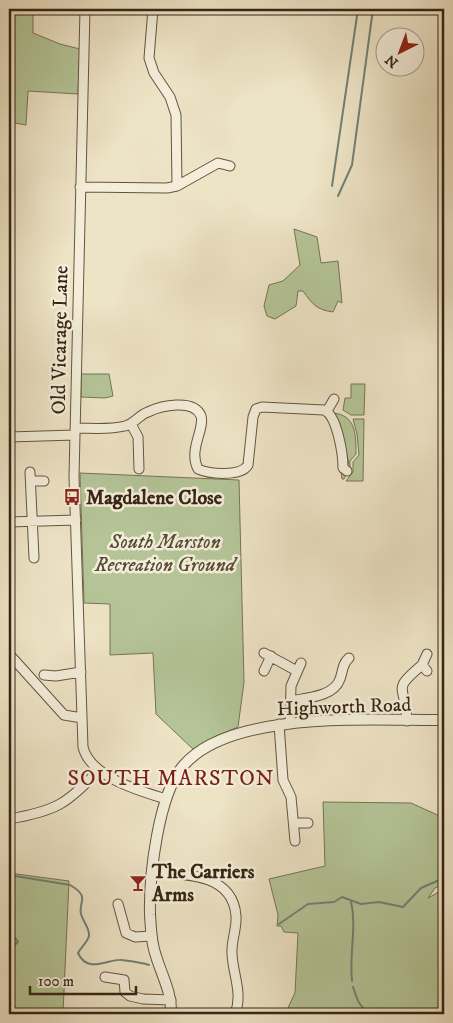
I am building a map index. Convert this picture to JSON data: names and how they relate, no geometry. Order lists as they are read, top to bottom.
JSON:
{
  "streets": {
    "street": ["Old Vicarage Lane", "Highworth Road"]
  },
  "crossings": [
    ["Old Vicarage Lane", "Highworth Road"]
  ],
  "districts": ["SOUTH MARSTON"],
  "parks": ["South Marston Recreation Ground"],
  "places": {
    "bus stop": ["Magdalene Close"],
    "bar": ["The Carriers Arms"]
  },
  "scale_bar": "100 m",
  "north": "bottom left"
}
